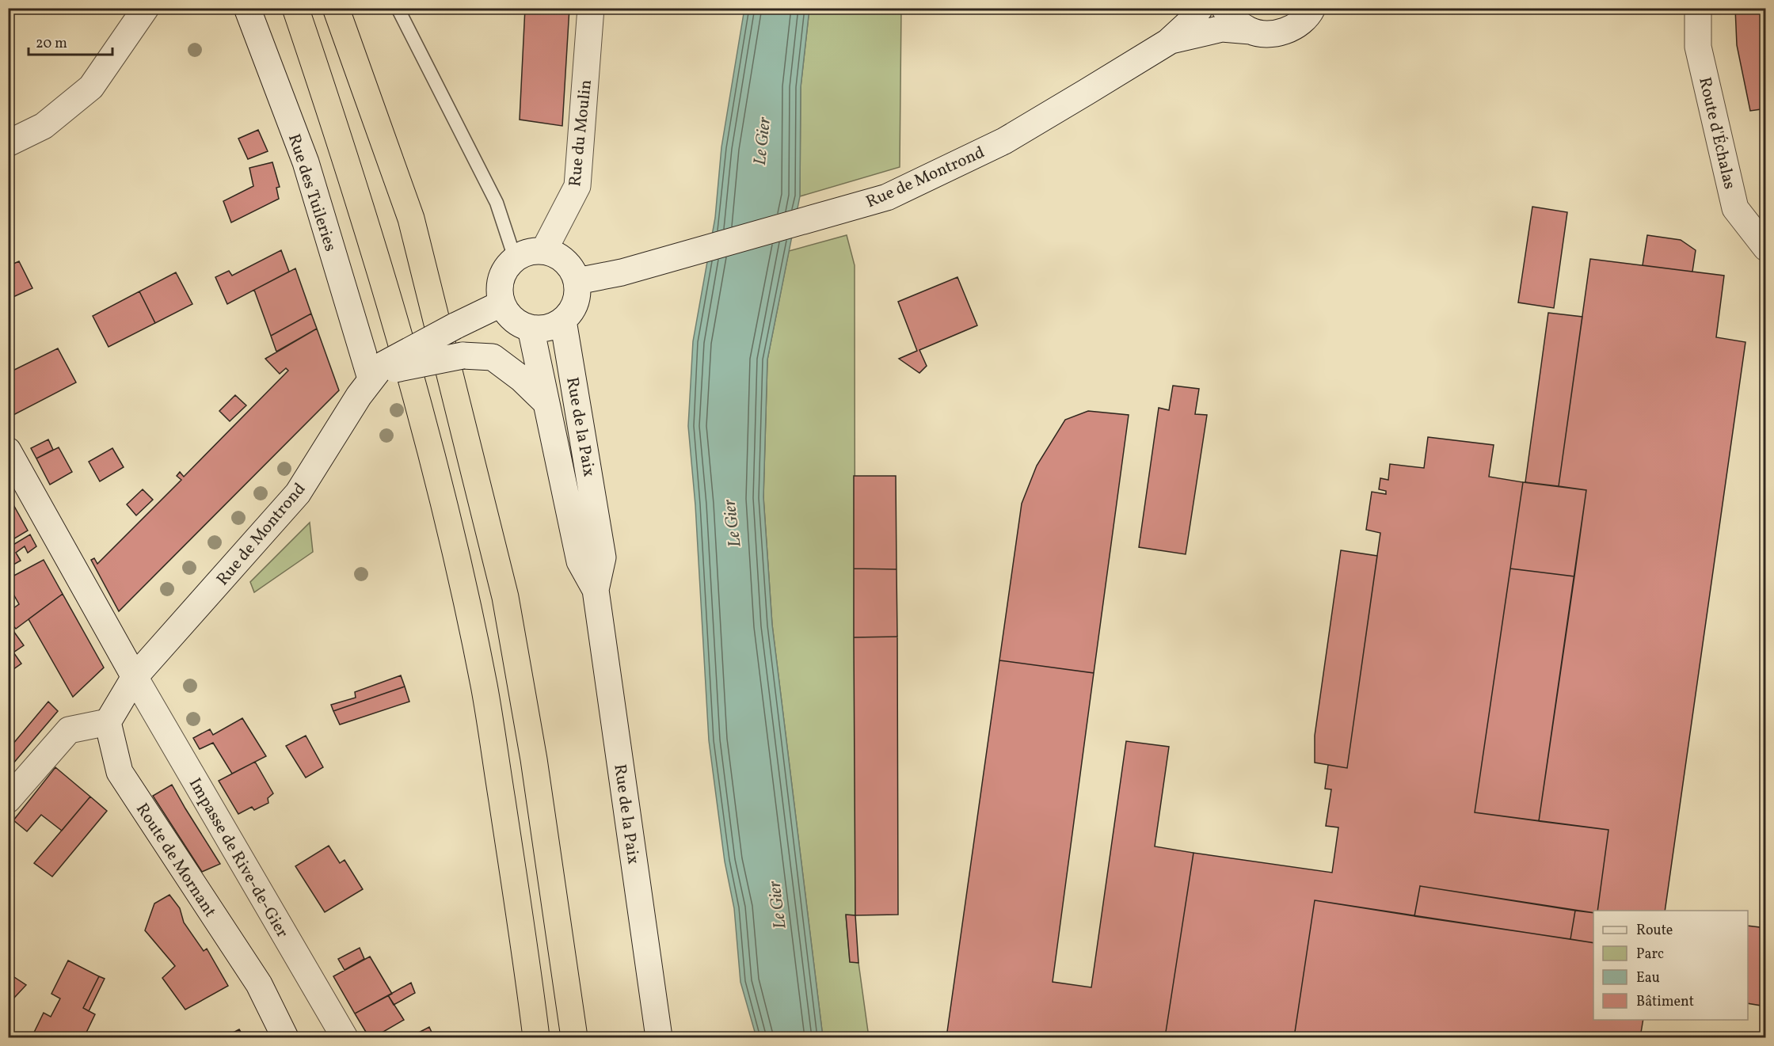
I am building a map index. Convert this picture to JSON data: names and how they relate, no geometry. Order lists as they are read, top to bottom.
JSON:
{
  "streets": {
    "main road": [
      "Rue du Moulin",
      "Route d'Échalas",
      "Rue de Montrond",
      "Rue des Tuileries",
      "Rue de la Paix",
      "Impasse de Rive-de-Gier",
      "Route de Mornant"
    ]
  },
  "crossings": [
    ["Rue du Moulin", "Rue de Montrond"],
    ["Rue du Moulin", "Rue de la Paix"],
    ["Rue de Montrond", "Rue des Tuileries"],
    ["Rue de Montrond", "Rue de la Paix"],
    ["Rue de Montrond", "Impasse de Rive-de-Gier"]
  ],
  "water": ["Le Gier"],
  "legend": [
    "Route",
    "Parc",
    "Eau",
    "Bâtiment"
  ],
  "scale_bar": "20 m"
}
